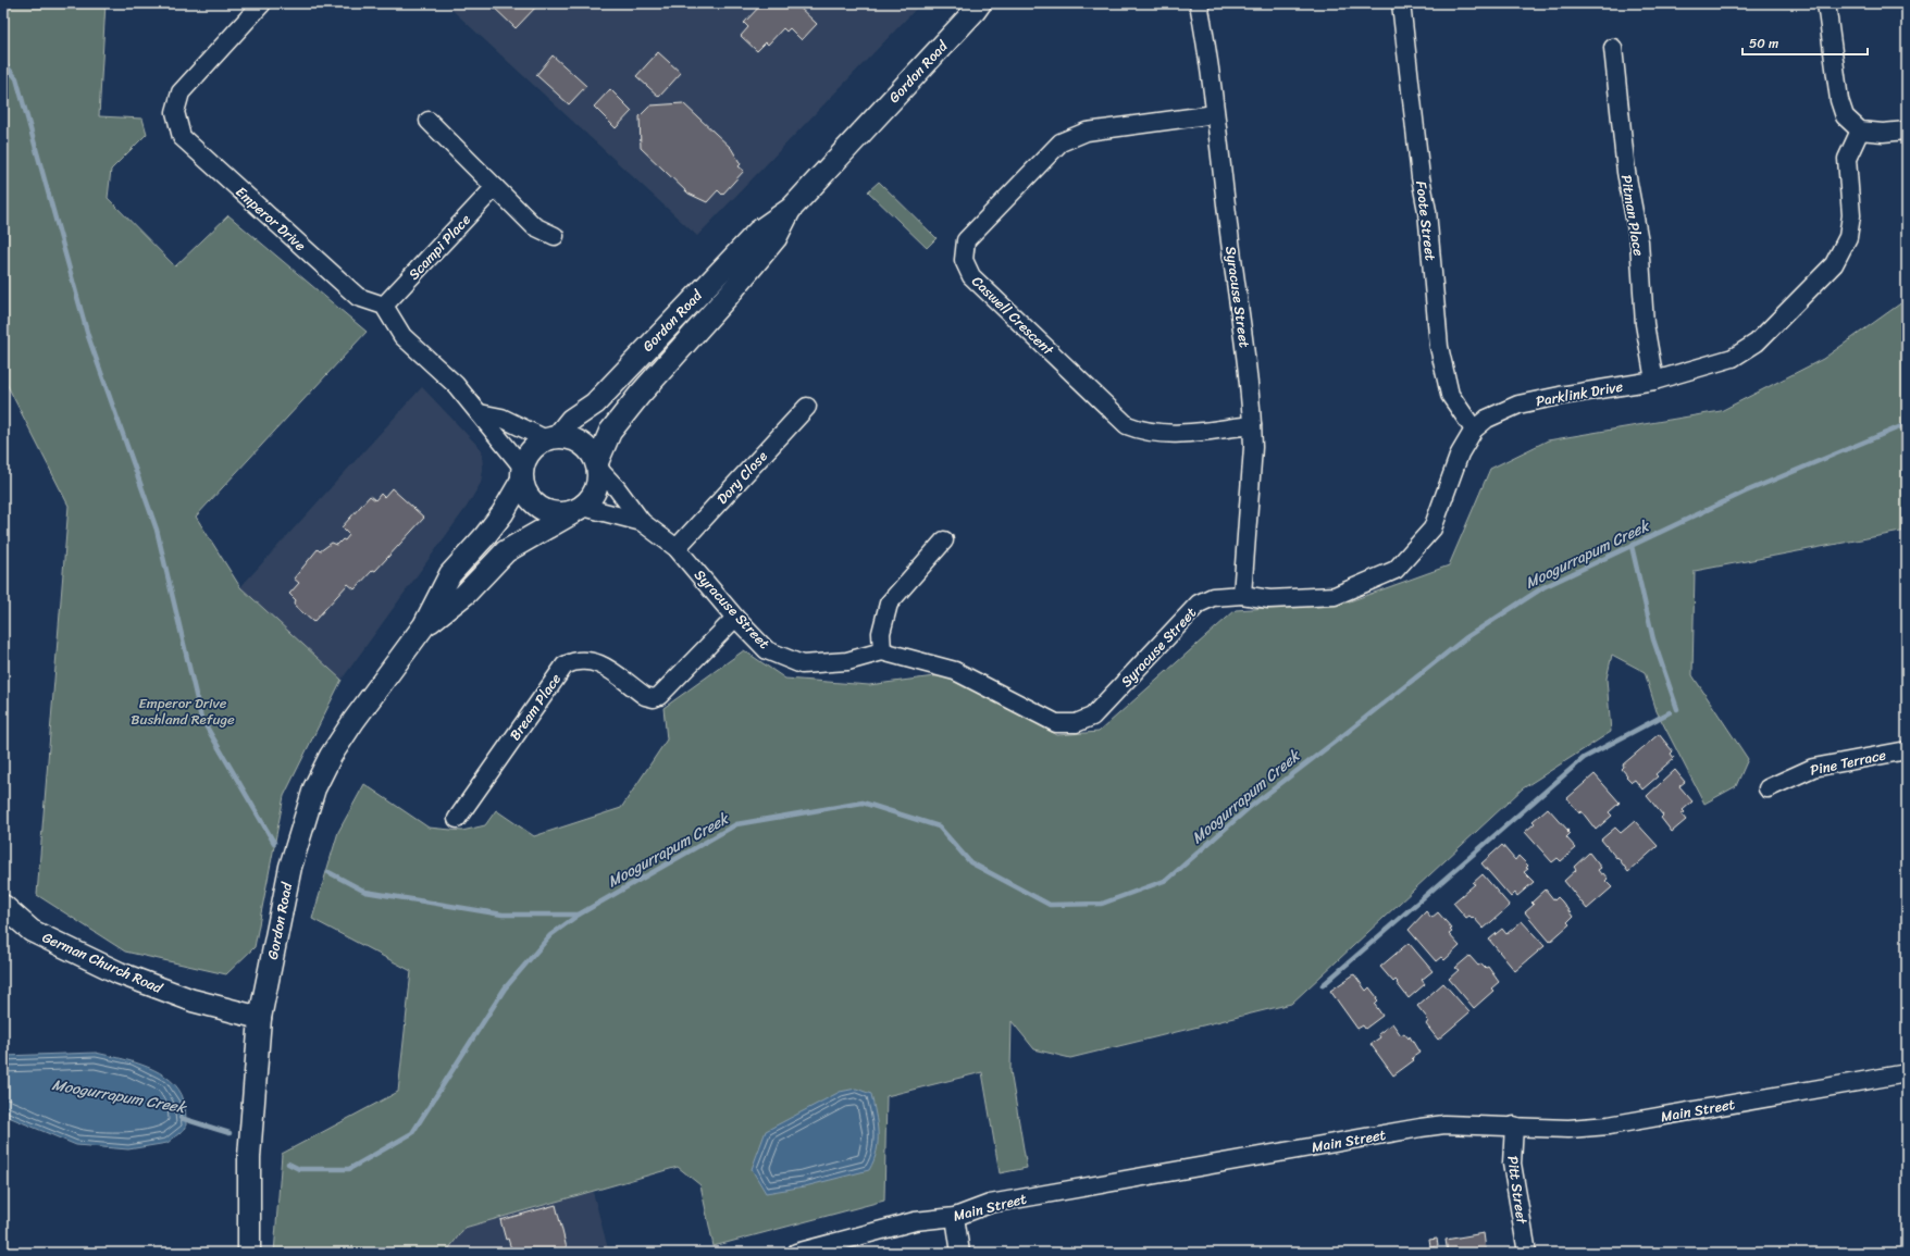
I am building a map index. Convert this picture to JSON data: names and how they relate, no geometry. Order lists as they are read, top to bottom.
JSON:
{
  "streets": {
    "street": [
      "Gordon Road",
      "Pitman Place",
      "Emperor Drive",
      "Foote Street",
      "Scampi Place",
      "Syracuse Street",
      "Caswell Crescent",
      "Parklink Drive",
      "Dory Close",
      "Bream Place",
      "Pine Terrace",
      "German Church Road",
      "Main Street",
      "Pitt Street"
    ]
  },
  "crossings": [
    ["Gordon Road", "German Church Road"],
    ["Pitman Place", "Parklink Drive"],
    ["Emperor Drive", "Scampi Place"],
    ["Foote Street", "Parklink Drive"],
    ["Syracuse Street", "Caswell Crescent"],
    ["Syracuse Street", "Parklink Drive"],
    ["Syracuse Street", "Dory Close"],
    ["Syracuse Street", "Bream Place"],
    ["Main Street", "Pitt Street"]
  ],
  "water": ["Moogurrapum Creek"],
  "parks": ["Emperor Drive Bushland Refuge"],
  "scale_bar": "50 m"
}
